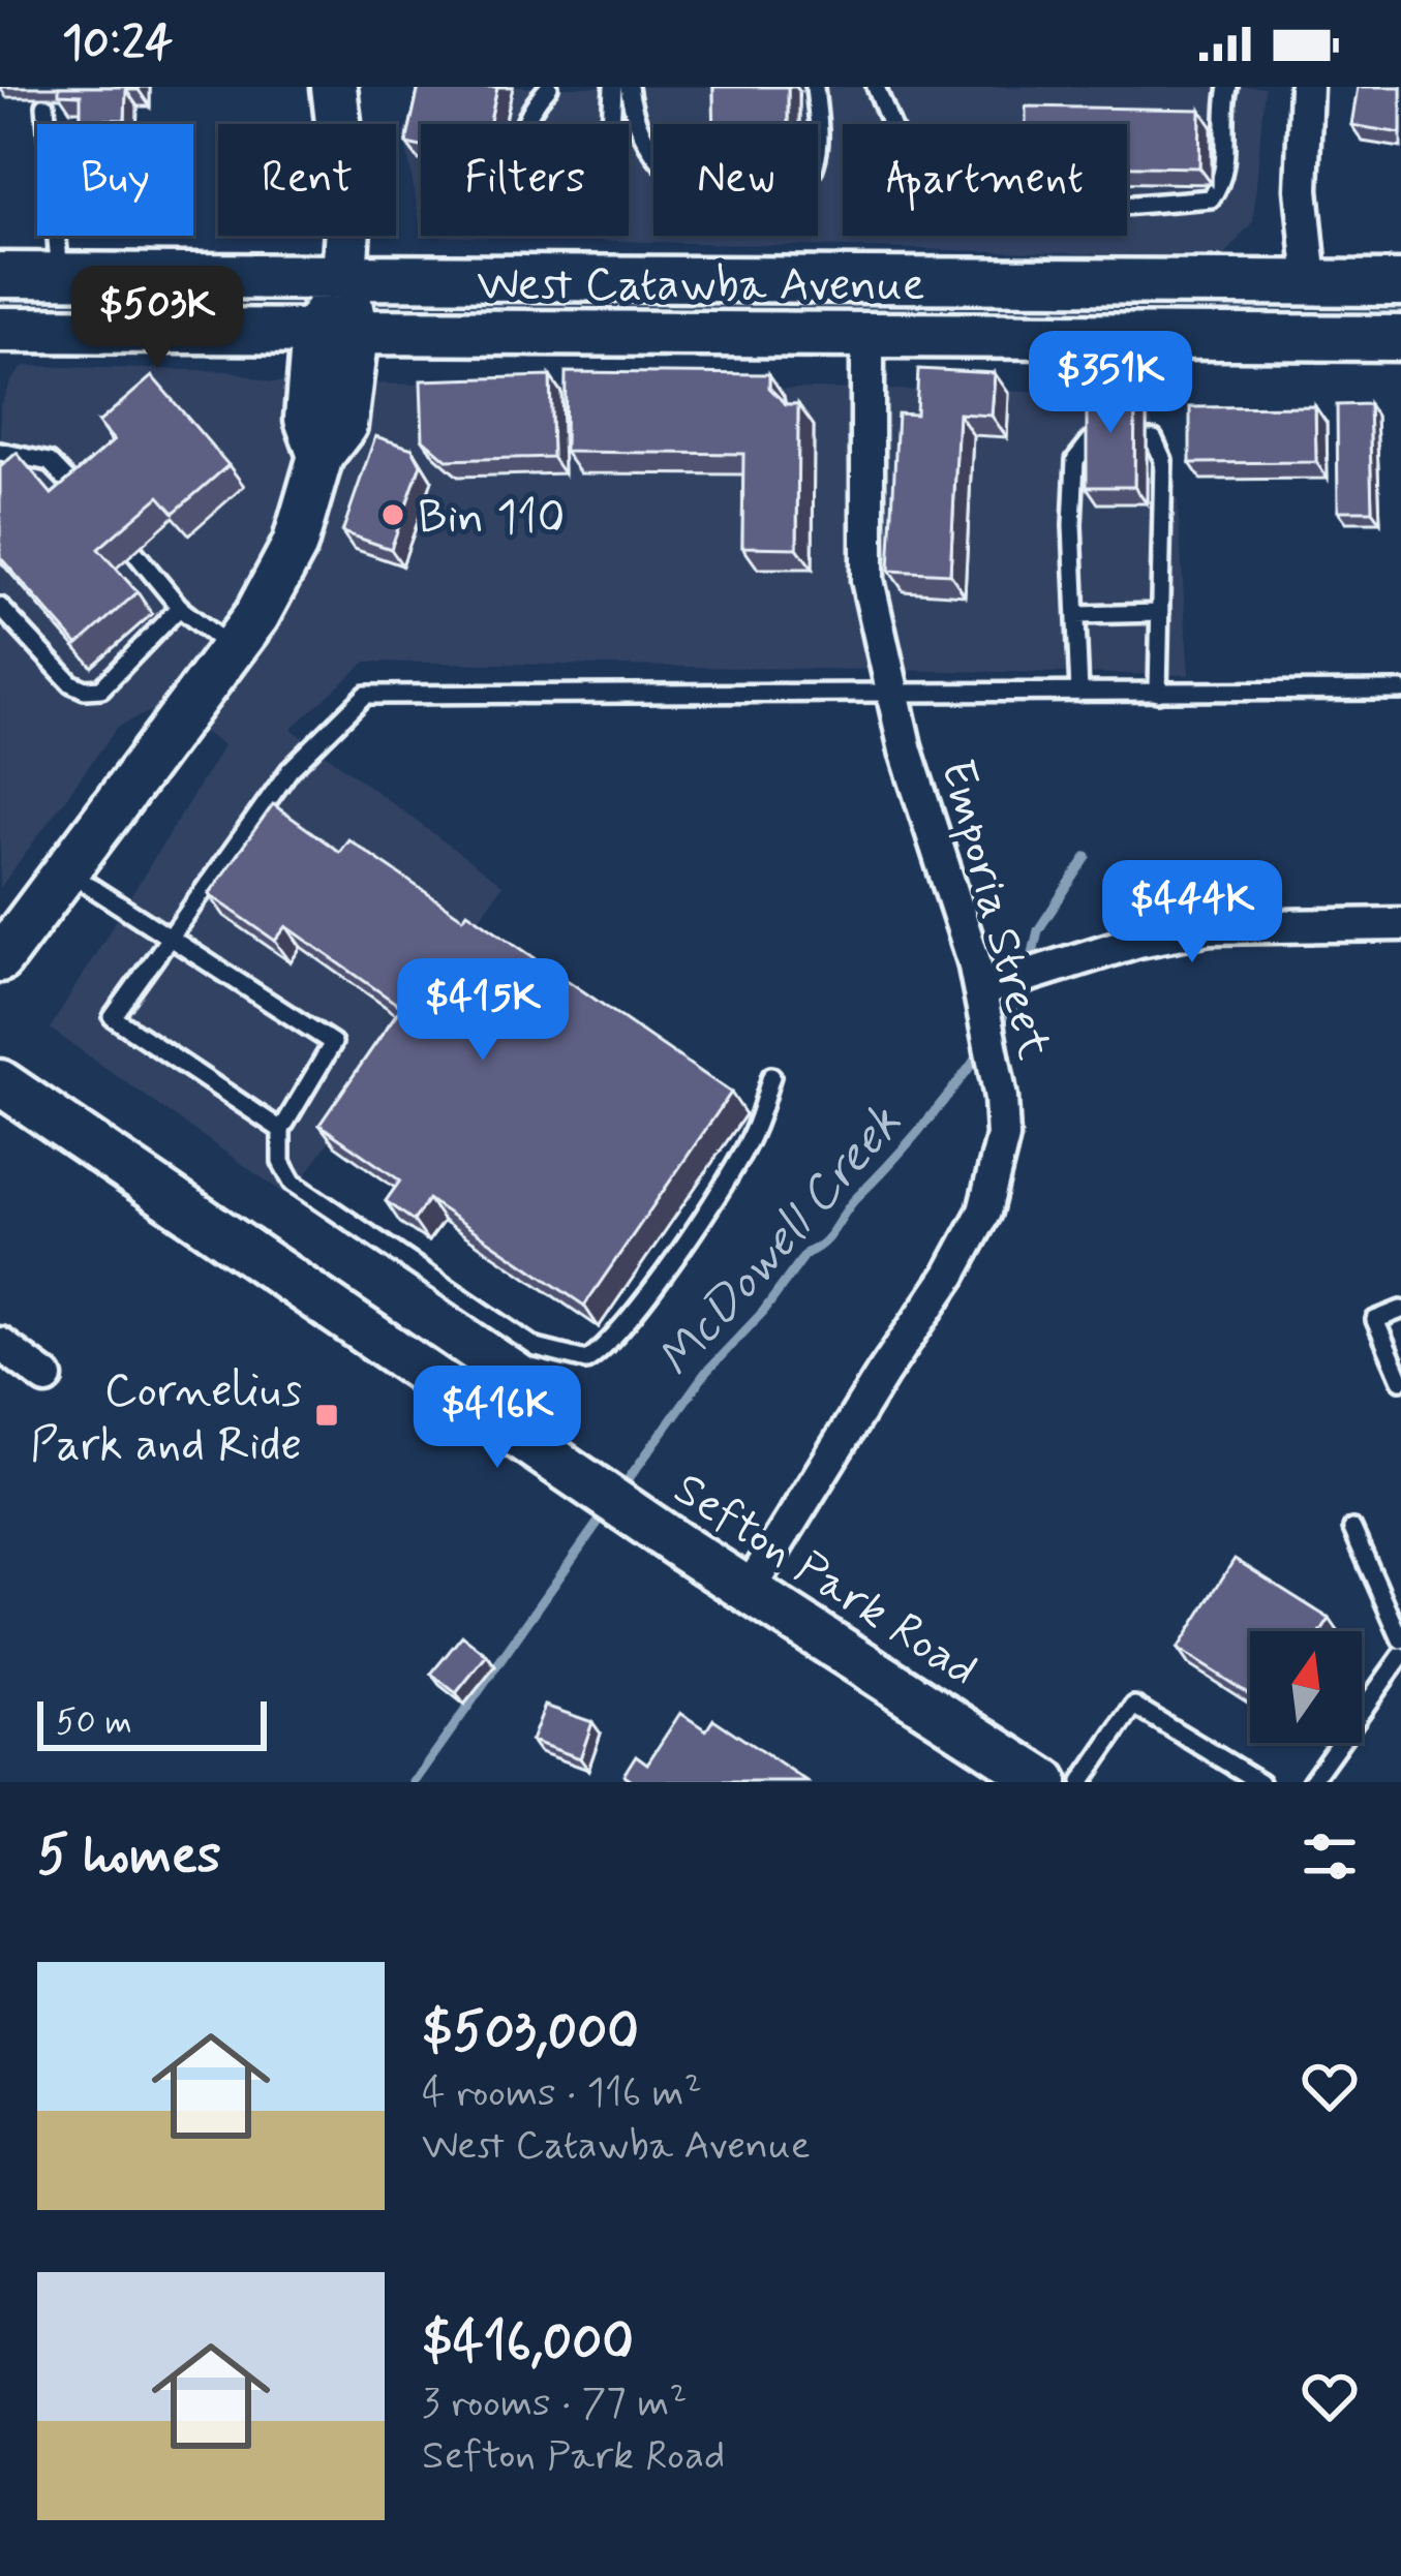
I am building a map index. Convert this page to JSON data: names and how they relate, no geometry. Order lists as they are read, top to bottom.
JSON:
{
  "streets": {
    "main road": ["West Catawba Avenue", "Sefton Park Road"],
    "street": ["Emporia Street"]
  },
  "crossings": [
    ["West Catawba Avenue", "Emporia Street"],
    ["Emporia Street", "Sefton Park Road"]
  ],
  "water": ["McDowell Creek"],
  "places": {
    "other": ["Bin 110"],
    "transit": ["Cornelius Park and Ride"]
  },
  "scale_bar": "50 m",
  "north": "top",
  "page": {
    "status": "10:24",
    "chip": [
      "Buy",
      "Rent",
      "Filters",
      "New",
      "Apartment"
    ],
    "price": [
      "$503K",
      "$351K",
      "$444K",
      "$415K",
      "$416K"
    ],
    "scale": "50 m",
    "heading": "5 homes",
    "list": [
      {
        "name": "$503,000",
        "note": "4 rooms · 116 m² · West Catawba Avenue"
      },
      {
        "name": "$416,000",
        "note": "3 rooms · 77 m² · Sefton Park Road"
      }
    ]
  }
}
